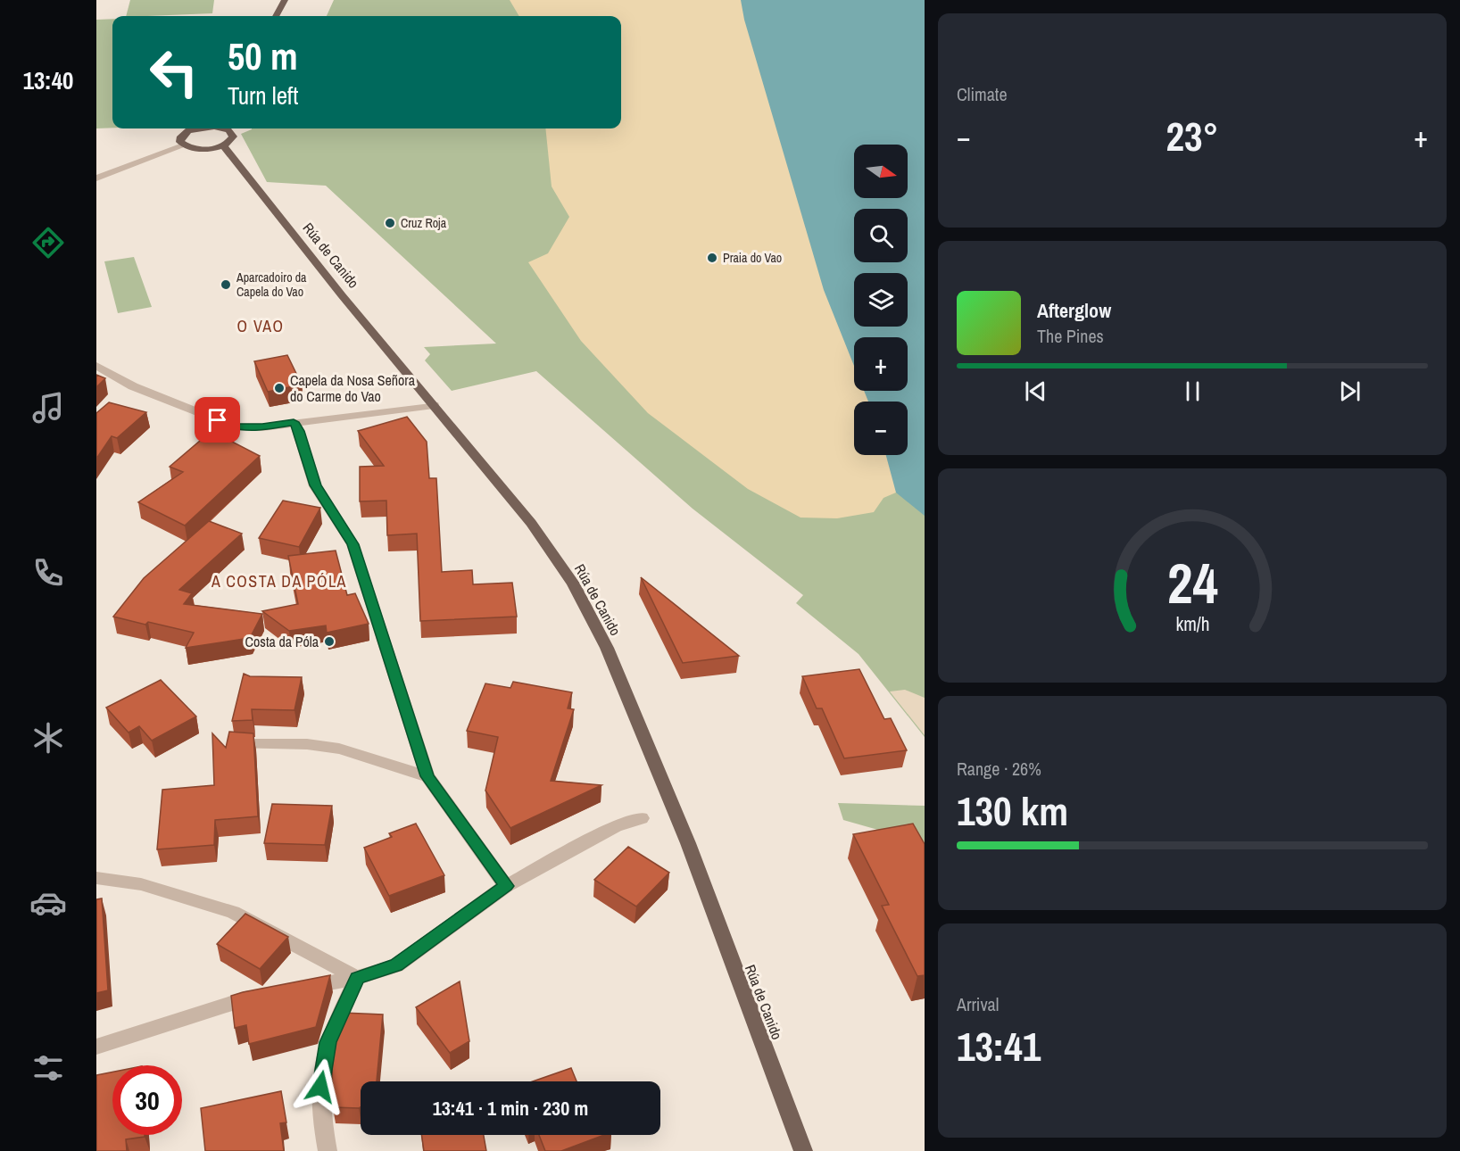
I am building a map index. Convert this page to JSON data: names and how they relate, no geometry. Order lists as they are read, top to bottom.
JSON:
{
  "streets": {
    "main road": ["Rúa de Canido"]
  },
  "districts": ["O VAO", "A COSTA DA PÓLA"],
  "places": [
    "Cruz Roja",
    "Praia do Vao",
    "Aparcadoiro da Capela do Vao",
    "Capela da Nosa Señora do Carme do Vao",
    "Costa da Póla"
  ],
  "north": "right",
  "page": {
    "tabs": "13:40",
    "tile": [
      "Climate",
      ["Range · 26%", "130 km"],
      ["Arrival", "13:41"]
    ],
    "turn": ["50 m", "Turn left"],
    "heat": ["−", "23°", "+"],
    "map_buttons": ["+", "−"],
    "song": ["Afterglow", "The Pines"],
    "limit": "30",
    "trip": "13:41 · 1 min · 230 m",
    "gauge": ["24", "km/h"]
  }
}
